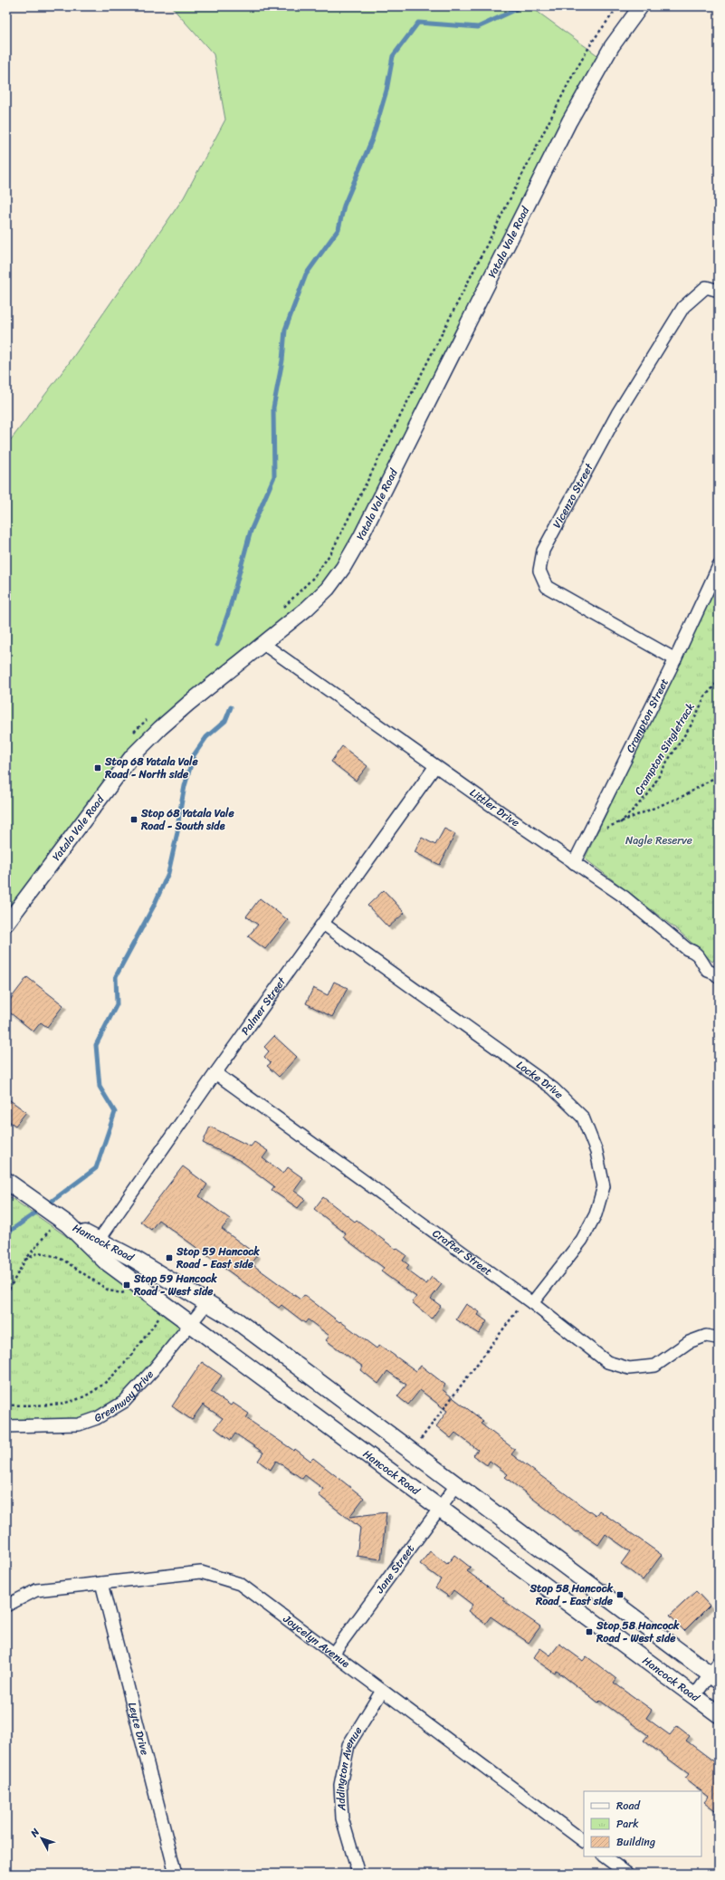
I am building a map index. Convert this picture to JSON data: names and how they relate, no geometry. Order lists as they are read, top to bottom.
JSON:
{
  "streets": {
    "main road": ["Hancock Road"],
    "street": [
      "Yatala Vale Road",
      "Vicenzo Street",
      "Crampton Street",
      "Littler Drive",
      "Palmer Street",
      "Locke Drive",
      "Crafter Street",
      "Greenway Drive",
      "Jane Street",
      "Joycelyn Avenue",
      "Leyte Drive",
      "Addington Avenue"
    ],
    "path": ["Crampton Singletrack"]
  },
  "crossings": [
    ["Yatala Vale Road", "Littler Drive"],
    ["Vicenzo Street", "Crampton Street"],
    ["Crampton Street", "Littler Drive"],
    ["Littler Drive", "Palmer Street"],
    ["Palmer Street", "Locke Drive"],
    ["Palmer Street", "Hancock Road"],
    ["Palmer Street", "Crafter Street"],
    ["Locke Drive", "Crafter Street"],
    ["Hancock Road", "Greenway Drive"],
    ["Hancock Road", "Jane Street"],
    ["Jane Street", "Joycelyn Avenue"],
    ["Joycelyn Avenue", "Leyte Drive"],
    ["Joycelyn Avenue", "Addington Avenue"]
  ],
  "parks": ["Nagle Reserve"],
  "places": {
    "transit": [
      "Stop 68 Yatala Vale Road - North side",
      "Stop 68 Yatala Vale Road - South side",
      "Stop 59 Hancock Road - East side",
      "Stop 59 Hancock Road - West side",
      "Stop 58 Hancock Road - East side",
      "Stop 58 Hancock Road - West side"
    ]
  },
  "legend": ["Road", "Park", "Building"],
  "north": "top left"
}
